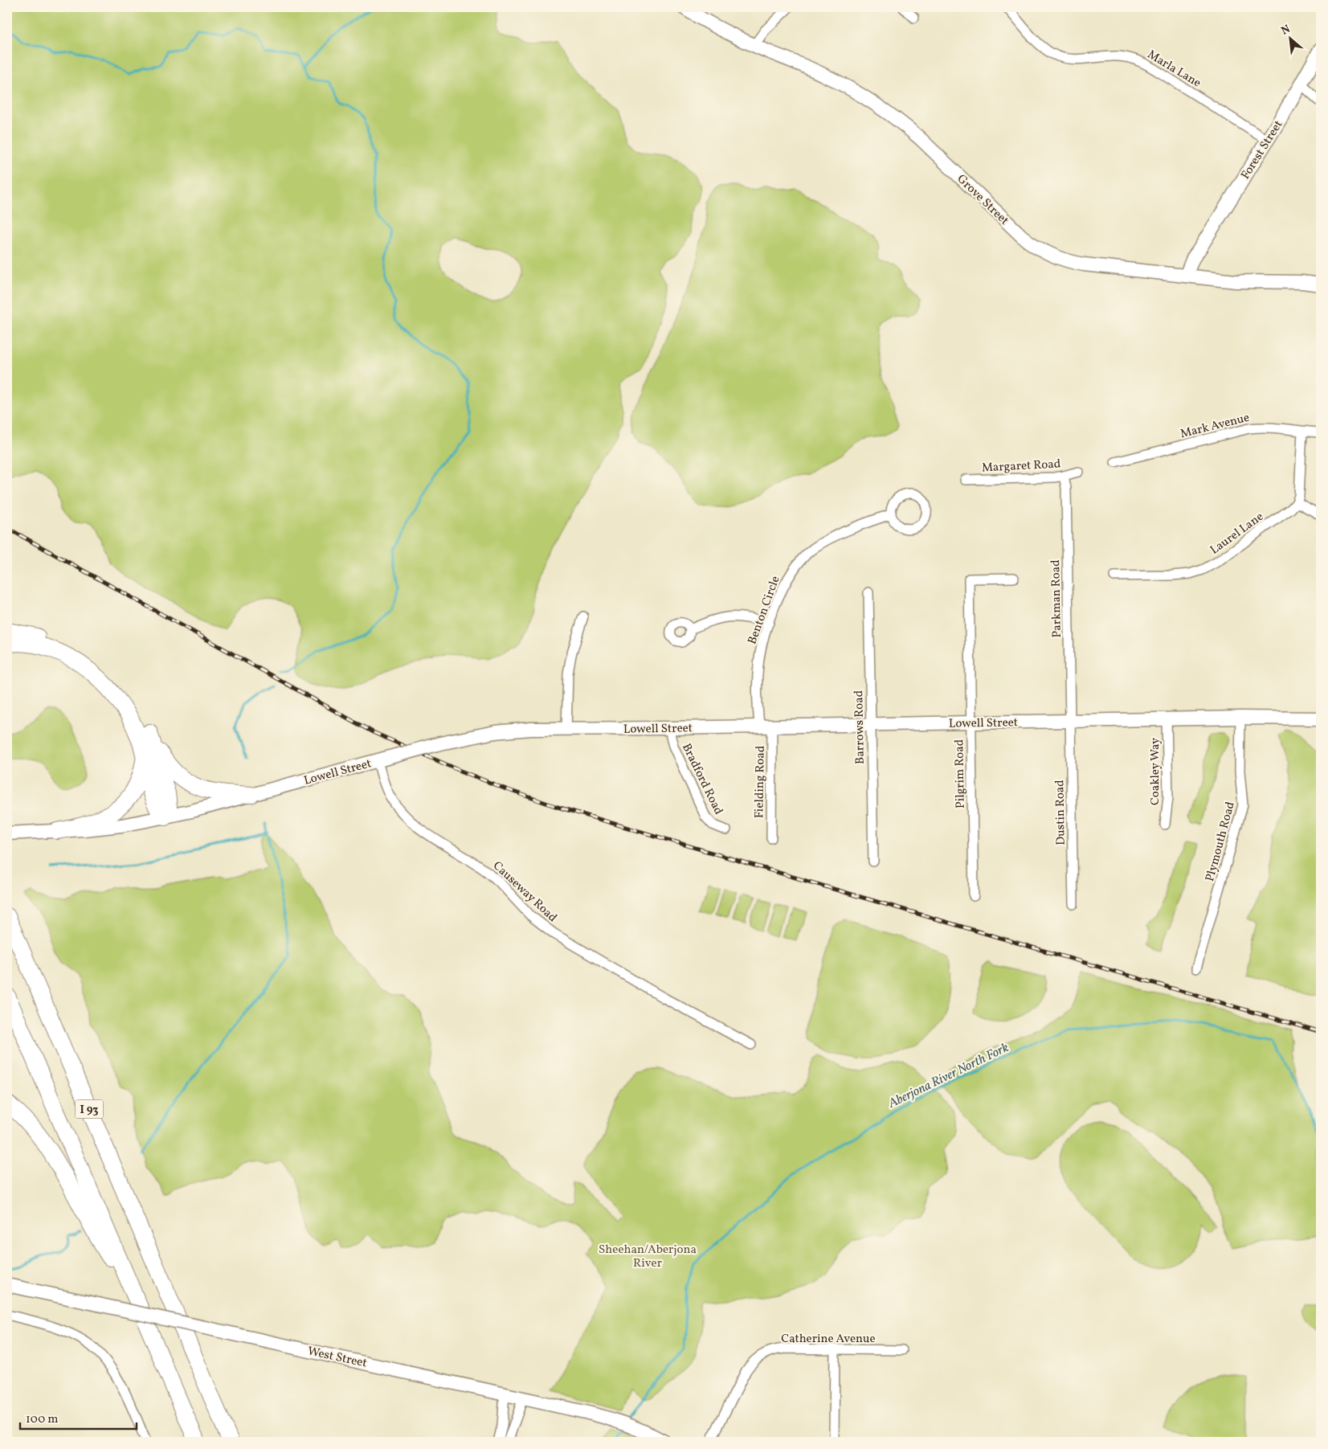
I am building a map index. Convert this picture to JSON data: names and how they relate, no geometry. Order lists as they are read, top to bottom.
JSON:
{
  "streets": {
    "highway": ["I 93"],
    "main road": [
      "Forest Street",
      "Grove Street",
      "Lowell Street",
      "West Street"
    ],
    "street": [
      "Marla Lane",
      "Mark Avenue",
      "Margaret Road",
      "Laurel Lane",
      "Parkman Road",
      "Benton Circle",
      "Barrows Road",
      "Coakley Way",
      "Pilgrim Road",
      "Bradford Road",
      "Fielding Road",
      "Dustin Road",
      "Plymouth Road",
      "Causeway Road",
      "Catherine Avenue"
    ]
  },
  "crossings": [
    ["Marla Lane", "Forest Street"],
    ["Forest Street", "Grove Street"],
    ["Margaret Road", "Parkman Road"],
    ["Parkman Road", "Lowell Street"],
    ["Parkman Road", "Dustin Road"],
    ["Benton Circle", "Lowell Street"],
    ["Benton Circle", "Fielding Road"],
    ["Lowell Street", "Barrows Road"],
    ["Lowell Street", "Coakley Way"],
    ["Lowell Street", "Pilgrim Road"],
    ["Lowell Street", "Bradford Road"],
    ["Lowell Street", "Fielding Road"],
    ["Lowell Street", "Dustin Road"],
    ["Lowell Street", "Plymouth Road"],
    ["Lowell Street", "Causeway Road"]
  ],
  "water": ["Aberjona River North Fork"],
  "parks": ["Sheehan/Aberjona River"],
  "scale_bar": "100 m",
  "north": "top left"
}
